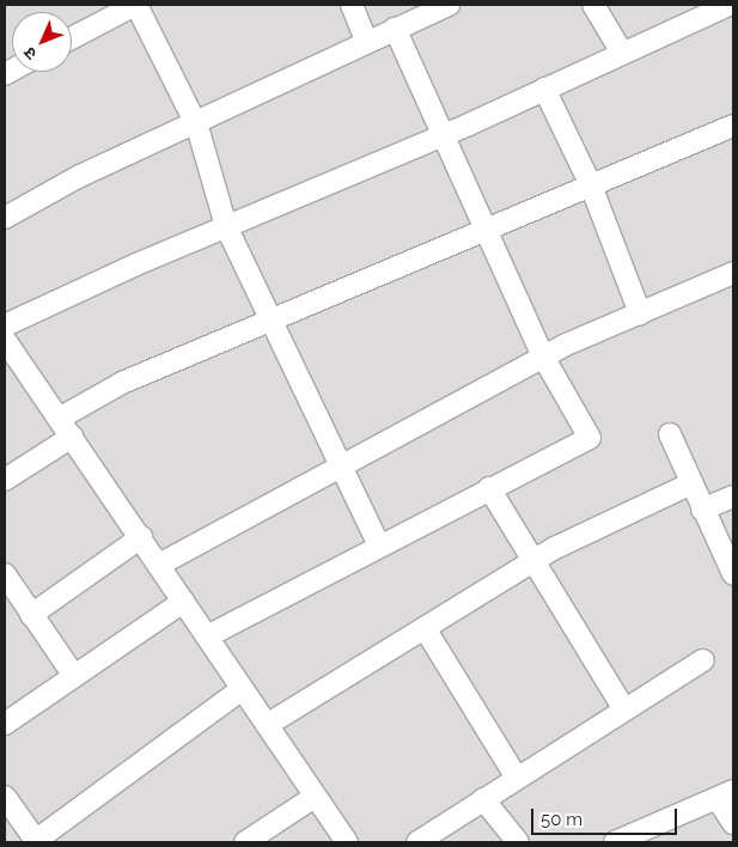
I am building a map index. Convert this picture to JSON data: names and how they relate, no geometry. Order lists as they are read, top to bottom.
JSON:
{
  "scale_bar": "50 m",
  "north": "bottom left"
}
